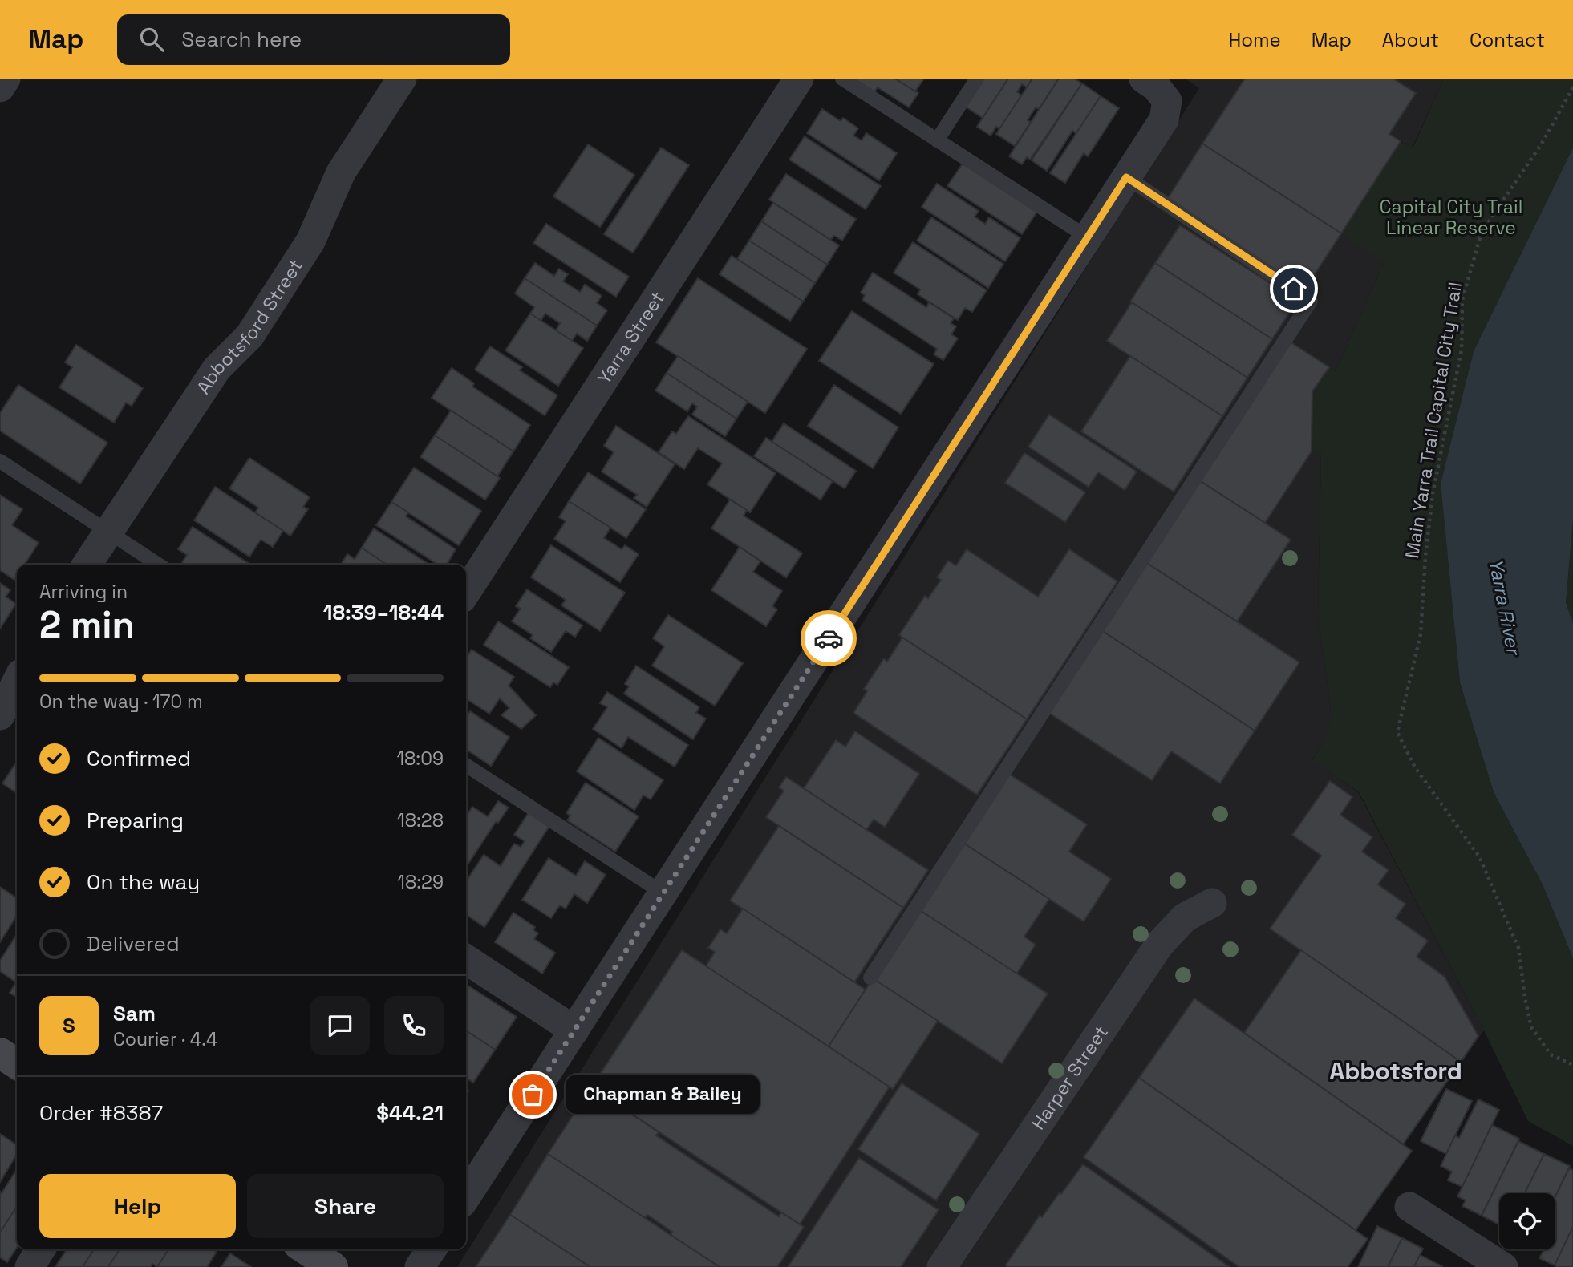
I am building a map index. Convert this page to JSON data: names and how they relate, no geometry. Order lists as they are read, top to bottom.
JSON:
{
  "streets": {
    "street": ["Abbotsford Street", "Yarra Street", "Harper Street"],
    "path": ["Main Yarra Trail Capital City Trail"]
  },
  "districts": ["Abbotsford"],
  "water": ["Yarra River"],
  "parks": ["Capital City Trail Linear Reserve"],
  "places": ["Chapman & Bailey"],
  "page": {
    "header": "Map",
    "search": "Search here",
    "nav": [
      "Home",
      "Map",
      "About",
      "Contact"
    ],
    "heading": ["2 min", "Arriving in", "18:39–18:44"],
    "panel": [
      "Sam",
      "Courier · 4.4",
      "Order #8387",
      "$44.21"
    ],
    "bar": "On the way · 170 m",
    "list": [
      ["Confirmed", "18:09"],
      ["Preparing", "18:28"],
      ["On the way", "18:29"],
      "Delivered"
    ],
    "round": "S",
    "bubble": "Chapman & Bailey",
    "buttons": ["Help", "Share"]
  }
}
